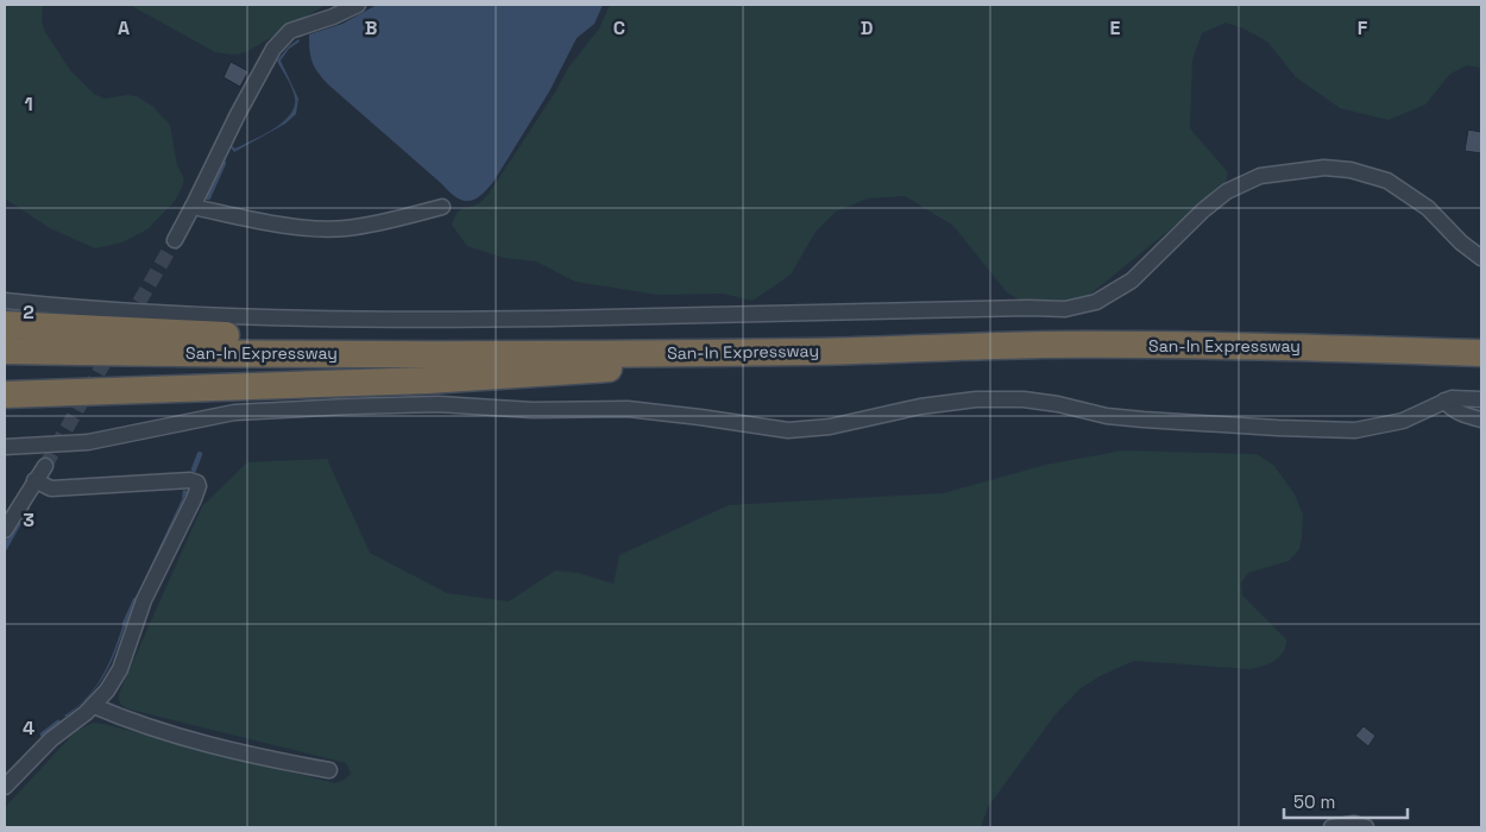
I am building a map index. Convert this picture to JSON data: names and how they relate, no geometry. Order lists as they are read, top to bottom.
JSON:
{
  "streets": {
    "highway": ["San-In Expressway"]
  },
  "scale_bar": "50 m",
  "grid": {
    "columns": [
      "A",
      "B",
      "C",
      "D",
      "E",
      "F"
    ],
    "rows": [
      "1",
      "2",
      "3",
      "4"
    ]
  }
}
